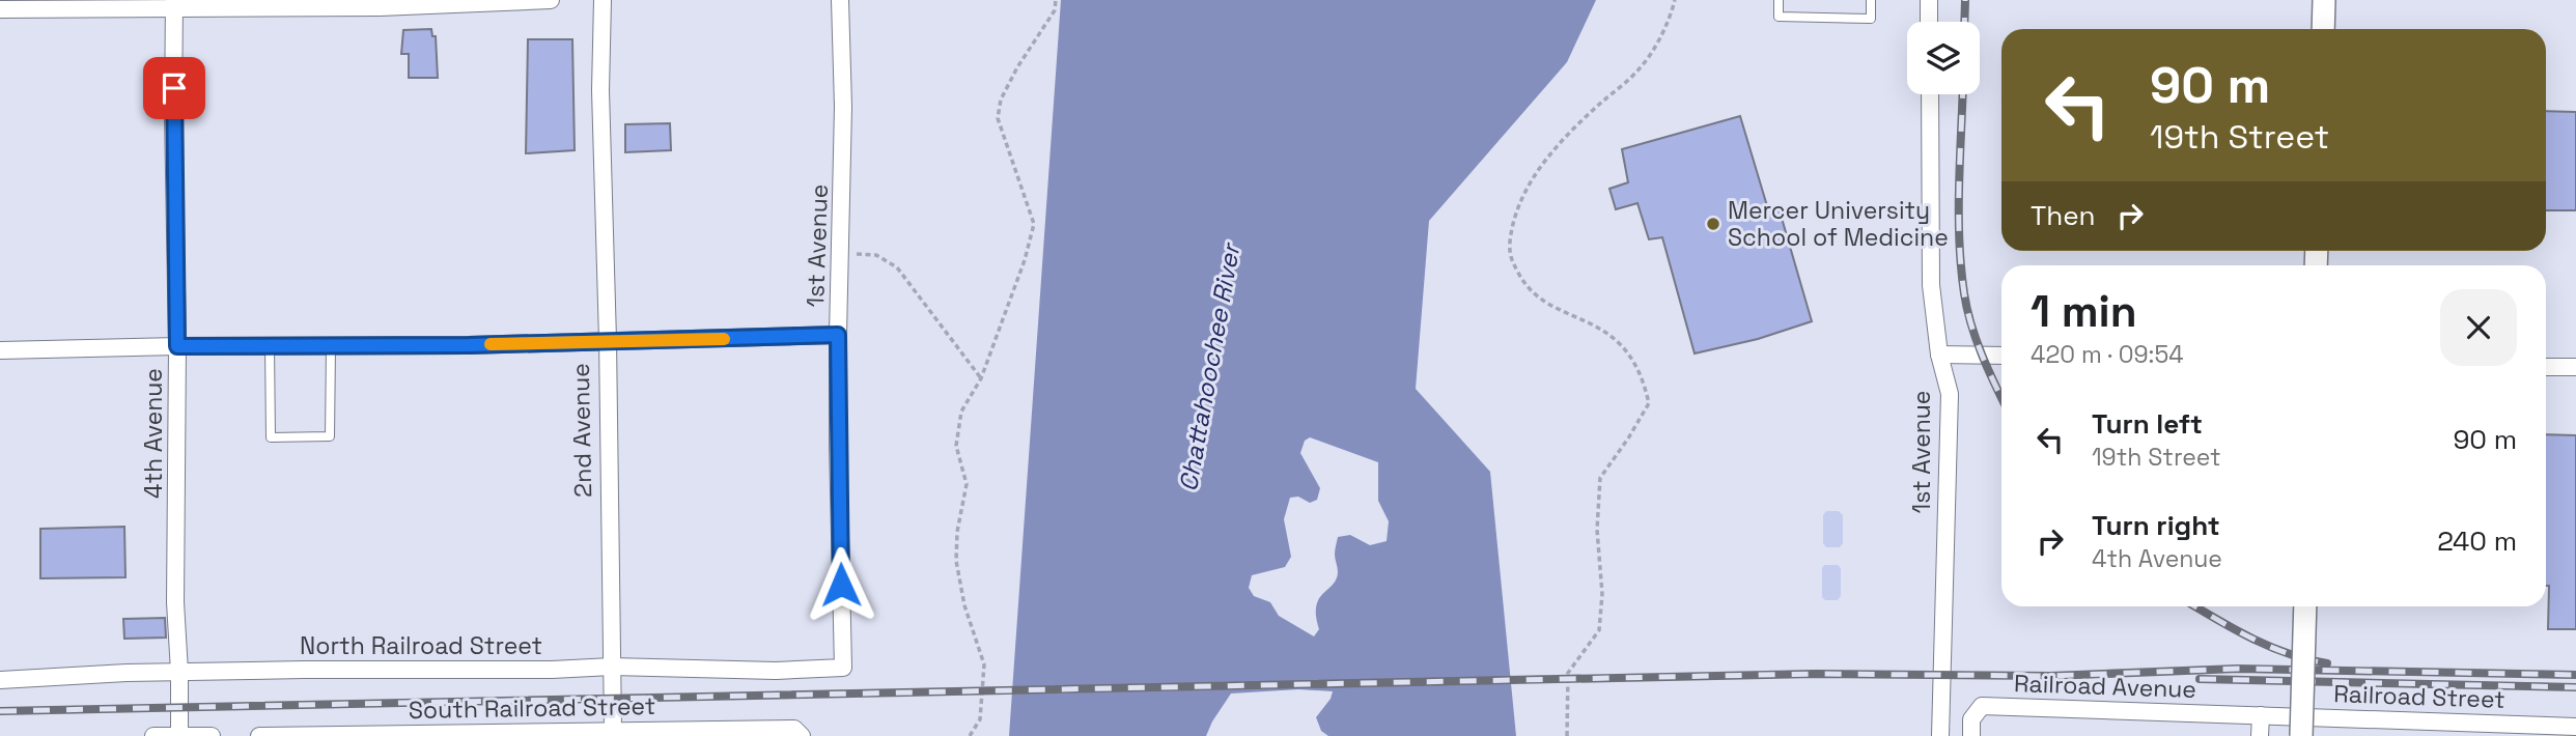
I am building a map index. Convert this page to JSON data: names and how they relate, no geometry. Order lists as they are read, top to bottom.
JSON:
{
  "streets": {
    "street": [
      "1st Avenue",
      "2nd Avenue",
      "4th Avenue",
      "North Railroad Street",
      "Railroad Avenue",
      "Railroad Street",
      "South Railroad Street"
    ]
  },
  "crossings": [
    ["1st Avenue", "North Railroad Street"],
    ["2nd Avenue", "North Railroad Street"],
    ["2nd Avenue", "South Railroad Street"],
    ["4th Avenue", "North Railroad Street"],
    ["Railroad Avenue", "Railroad Street"]
  ],
  "water": ["Chattahoochee River"],
  "places": ["Mercer University School of Medicine"],
  "page": {
    "turn": ["90 m", "19th Street"],
    "then": "Then",
    "heading": ["1 min", "420 m · 09:54"],
    "list": [
      {
        "name": "Turn left",
        "note": "19th Street",
        "value": "90 m"
      },
      {
        "name": "Turn right",
        "note": "4th Avenue",
        "value": "240 m"
      }
    ]
  }
}
